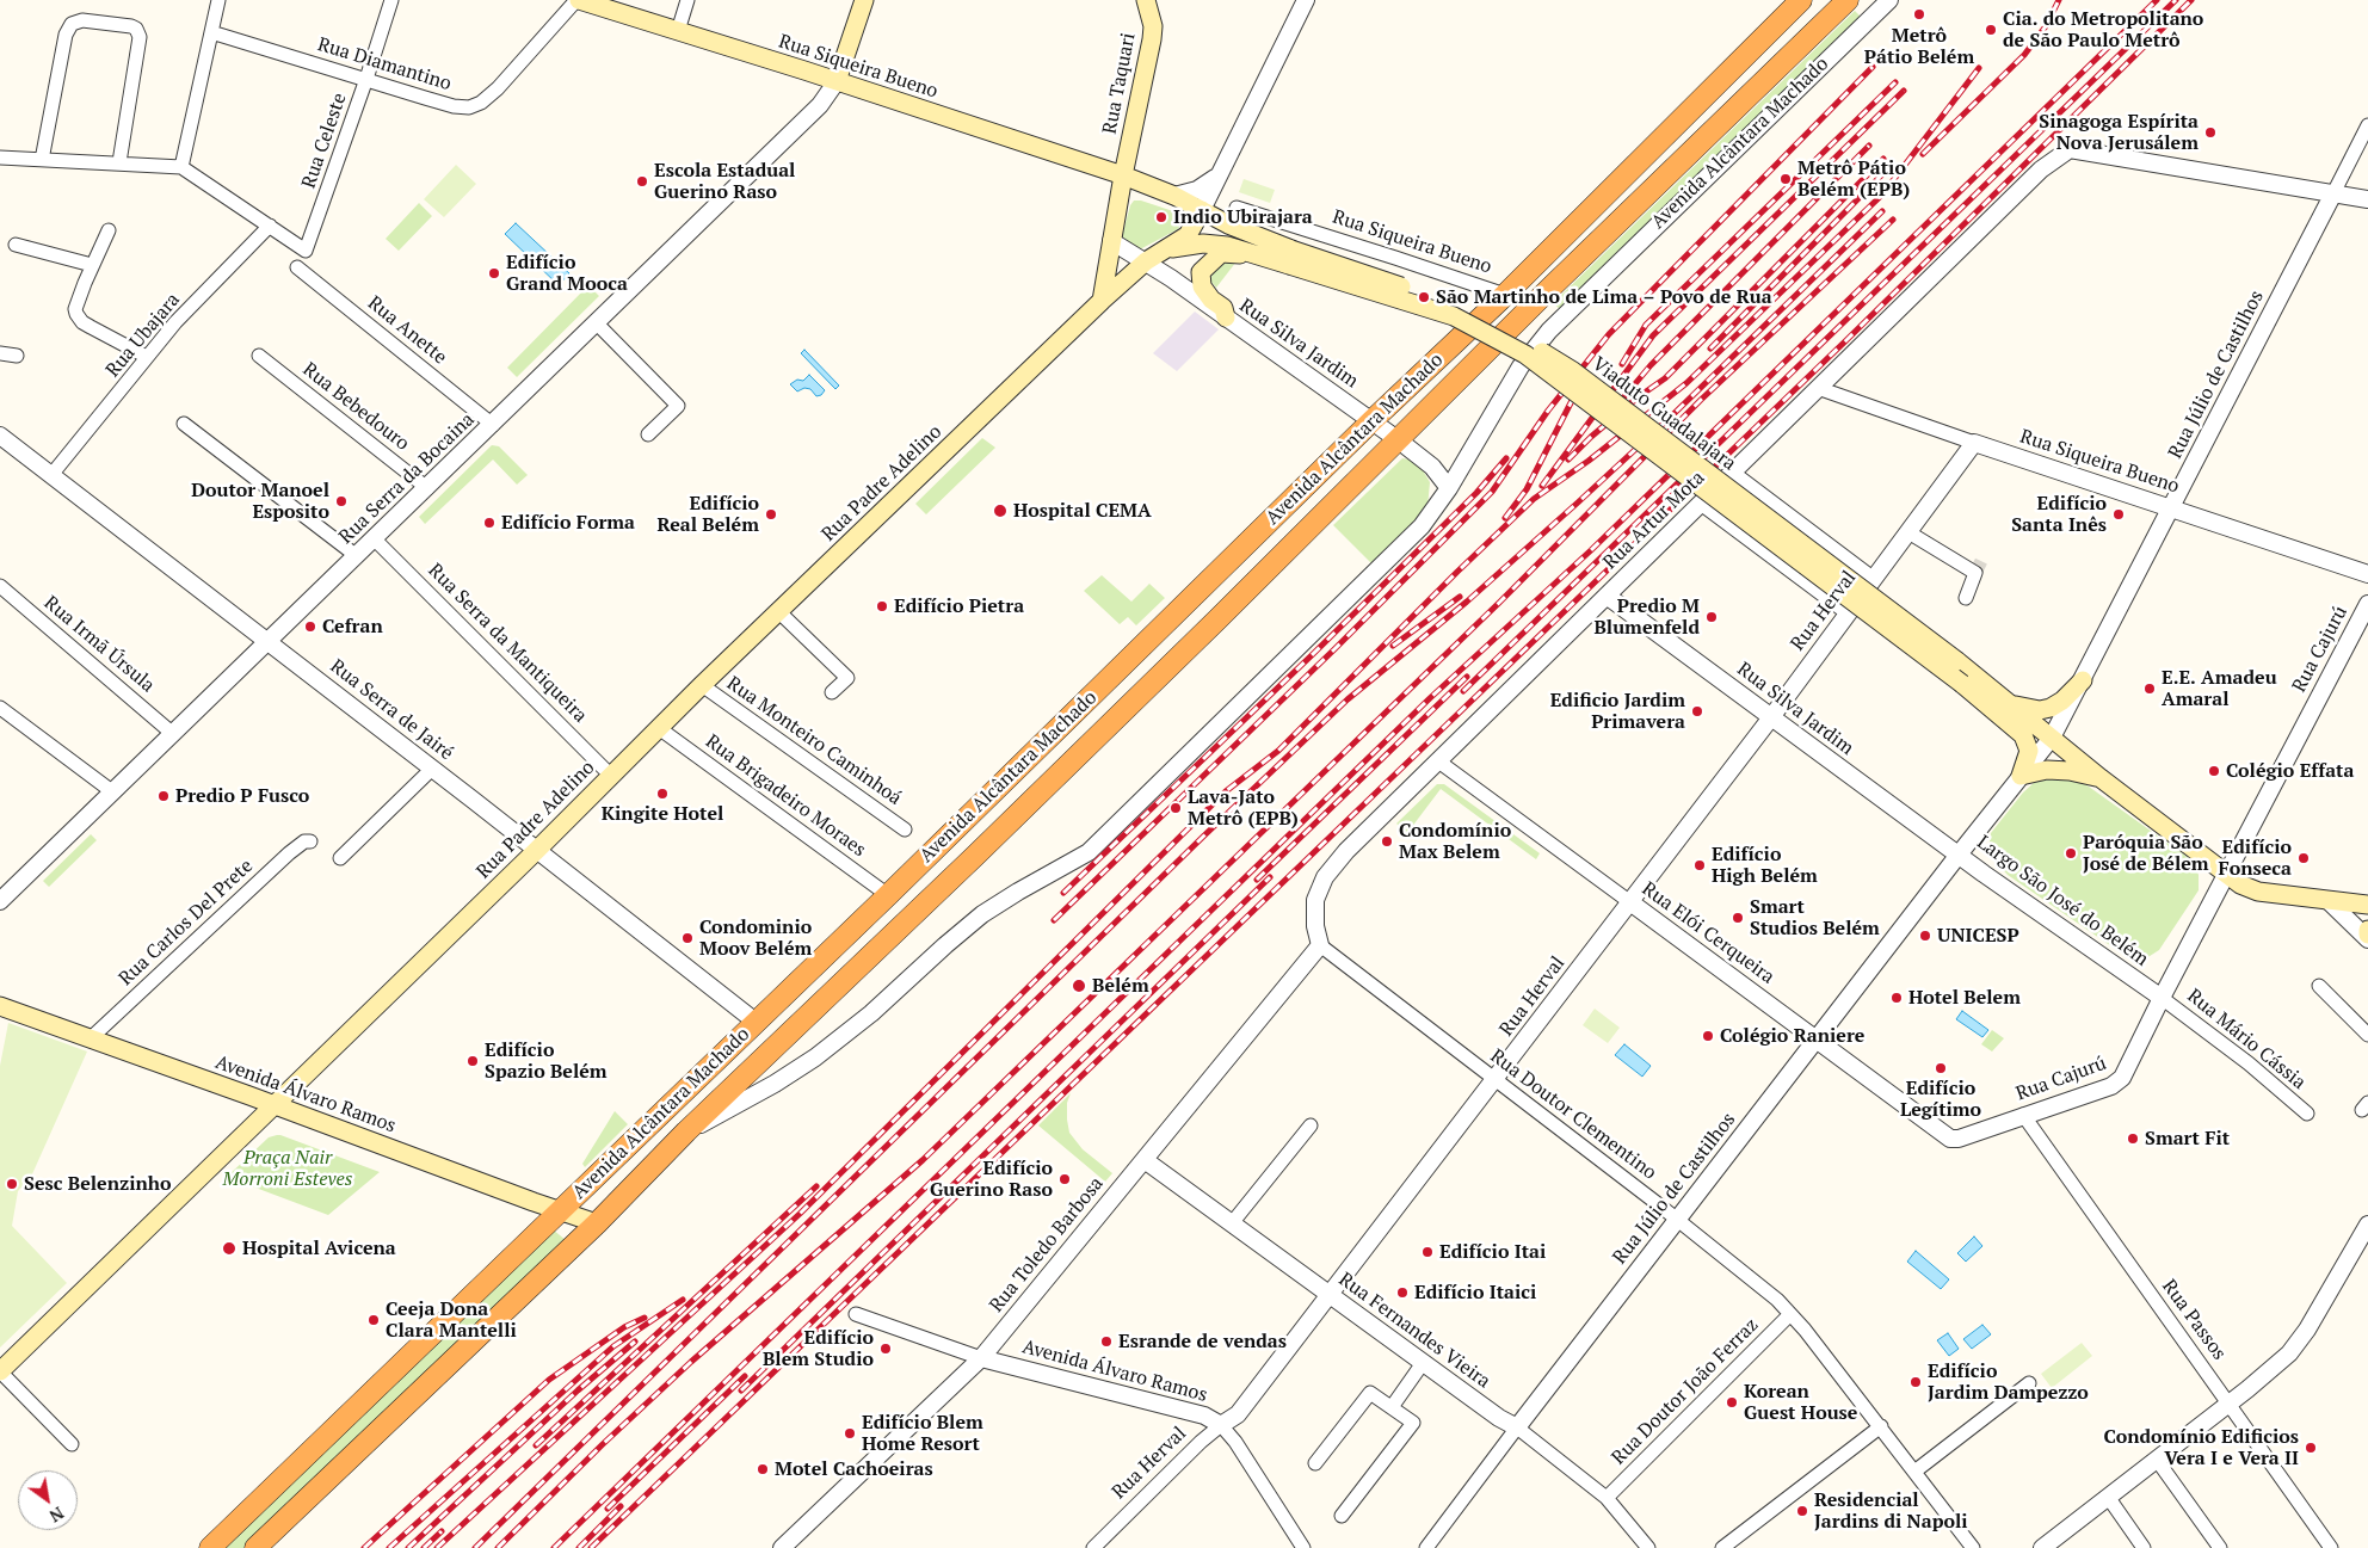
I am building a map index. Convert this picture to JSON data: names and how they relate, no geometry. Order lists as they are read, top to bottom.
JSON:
{
  "streets": {
    "highway": ["Avenida Alcântara Machado"],
    "main road": [
      "Rua Siqueira Bueno",
      "Rua Taquari",
      "Viaduto Guadalajara",
      "Rua Padre Adelino",
      "Largo São José do Belém",
      "Avenida Álvaro Ramos"
    ],
    "street": [
      "Rua Diamantino",
      "Rua Celeste",
      "Rua Anette",
      "Rua Ubajara",
      "Rua Silva Jardim",
      "Rua Júlio de Castilhos",
      "Rua Bebedouro",
      "Rua Serra da Bocaina",
      "Rua Artur Mota",
      "Rua Herval",
      "Rua Serra da Mantiqueira",
      "Rua Irmã Úrsula",
      "Rua Cajurú",
      "Rua Serra de Jairé",
      "Rua Monteiro Caminhoá",
      "Rua Brigadeiro Moraes",
      "Rua Carlos Del Prete",
      "Rua Elói Cerqueira",
      "Rua Mário Cássia",
      "Rua Doutor Clementino",
      "Rua Toledo Barbosa",
      "Rua Passos",
      "Rua Fernandes Vieira",
      "Rua Doutor João Ferraz"
    ]
  },
  "crossings": [
    ["Rua Diamantino", "Rua Siqueira Bueno"],
    ["Rua Diamantino", "Rua Celeste"],
    ["Rua Siqueira Bueno", "Rua Taquari"],
    ["Rua Siqueira Bueno", "Avenida Alcântara Machado"],
    ["Rua Siqueira Bueno", "Rua Júlio de Castilhos"],
    ["Rua Siqueira Bueno", "Viaduto Guadalajara"],
    ["Rua Siqueira Bueno", "Rua Serra da Bocaina"],
    ["Rua Siqueira Bueno", "Rua Artur Mota"],
    ["Rua Siqueira Bueno", "Rua Herval"],
    ["Rua Taquari", "Rua Silva Jardim"],
    ["Rua Taquari", "Rua Padre Adelino"],
    ["Rua Celeste", "Rua Ubajara"],
    ["Avenida Alcântara Machado", "Rua Silva Jardim"],
    ["Avenida Alcântara Machado", "Rua Serra de Jairé"],
    ["Avenida Alcântara Machado", "Rua Brigadeiro Moraes"],
    ["Avenida Alcântara Machado", "Avenida Álvaro Ramos"],
    ["Rua Anette", "Rua Serra da Bocaina"],
    ["Rua Ubajara", "Rua Serra de Jairé"],
    ["Rua Silva Jardim", "Rua Júlio de Castilhos"],
    ["Rua Silva Jardim", "Rua Padre Adelino"],
    ["Rua Silva Jardim", "Rua Artur Mota"],
    ["Rua Silva Jardim", "Rua Herval"],
    ["Rua Silva Jardim", "Largo São José do Belém"],
    ["Rua Júlio de Castilhos", "Viaduto Guadalajara"],
    ["Rua Júlio de Castilhos", "Rua Artur Mota"],
    ["Rua Júlio de Castilhos", "Largo São José do Belém"],
    ["Rua Júlio de Castilhos", "Rua Elói Cerqueira"],
    ["Rua Júlio de Castilhos", "Rua Doutor Clementino"],
    ["Rua Júlio de Castilhos", "Rua Fernandes Vieira"],
    ["Rua Bebedouro", "Rua Serra da Bocaina"],
    ["Viaduto Guadalajara", "Rua Padre Adelino"],
    ["Viaduto Guadalajara", "Largo São José do Belém"],
    ["Rua Serra da Bocaina", "Rua Serra da Mantiqueira"],
    ["Rua Serra da Bocaina", "Rua Irmã Úrsula"],
    ["Rua Serra da Bocaina", "Rua Serra de Jairé"],
    ["Rua Padre Adelino", "Rua Serra da Mantiqueira"],
    ["Rua Padre Adelino", "Rua Serra de Jairé"],
    ["Rua Padre Adelino", "Rua Monteiro Caminhoá"],
    ["Rua Padre Adelino", "Rua Brigadeiro Moraes"],
    ["Rua Padre Adelino", "Avenida Álvaro Ramos"],
    ["Rua Artur Mota", "Rua Elói Cerqueira"],
    ["Rua Artur Mota", "Rua Doutor Clementino"],
    ["Rua Artur Mota", "Rua Toledo Barbosa"],
    ["Rua Herval", "Rua Elói Cerqueira"],
    ["Rua Herval", "Avenida Álvaro Ramos"],
    ["Rua Herval", "Rua Doutor Clementino"],
    ["Rua Herval", "Rua Fernandes Vieira"],
    ["Rua Cajurú", "Largo São José do Belém"],
    ["Rua Cajurú", "Rua Elói Cerqueira"],
    ["Rua Cajurú", "Rua Passos"],
    ["Largo São José do Belém", "Rua Mário Cássia"],
    ["Rua Carlos Del Prete", "Avenida Álvaro Ramos"],
    ["Avenida Álvaro Ramos", "Rua Toledo Barbosa"],
    ["Rua Doutor Clementino", "Rua Toledo Barbosa"],
    ["Rua Doutor Clementino", "Rua Doutor João Ferraz"],
    ["Rua Toledo Barbosa", "Rua Fernandes Vieira"],
    ["Rua Fernandes Vieira", "Rua Doutor João Ferraz"]
  ],
  "parks": ["Praça Nair Morroni Esteves"],
  "places": [
    "Metrô Pátio Belém",
    "Cia. do Metropolitano de São Paulo Metrô",
    "Sinagoga Espírita Nova Jerusálem",
    "Metrô Pátio Belém (EPB)",
    "Escola Estadual Guerino Raso",
    "Indio Ubirajara",
    "Edifício Grand Mooca",
    "São Martinho de Lima – Povo de Rua",
    "Doutor Manoel Esposito",
    "Hospital CEMA",
    "Edifício Real Belém",
    "Edifício Santa Inês",
    "Edifício Forma",
    "Edifício Pietra",
    "Predio M Blumenfeld",
    "Cefran",
    "E.E. Amadeu Amaral",
    "Edificio Jardim Primavera",
    "Colégio Effata",
    "Kingite Hotel",
    "Predio P Fusco",
    "Lava-Jato Metrô (EPB)",
    "Condomínio Max Belem",
    "Paróquia São José de Bélem",
    "Edifício Fonseca",
    "Edifício High Belém",
    "Smart Studios Belém",
    "UNICESP",
    "Condominio Moov Belém",
    "Belém",
    "Hotel Belem",
    "Colégio Raniere",
    "Edifício Spazio Belém",
    "Edifício Legítimo",
    "Smart Fit",
    "Edifício Guerino Raso",
    "Sesc Belenzinho",
    "Hospital Avicena",
    "Edifício Itai",
    "Edifício Itaici",
    "Ceeja Dona Clara Mantelli",
    "Esrande de vendas",
    "Edifício Blem Studio",
    "Edifício Jardim Dampezzo",
    "Korean Guest House",
    "Edifício Blem Home Resort",
    "Condomínio Edificios Vera I e Vera II",
    "Motel Cachoeiras",
    "Residencial Jardins di Napoli"
  ],
  "north": "bottom right"
}
